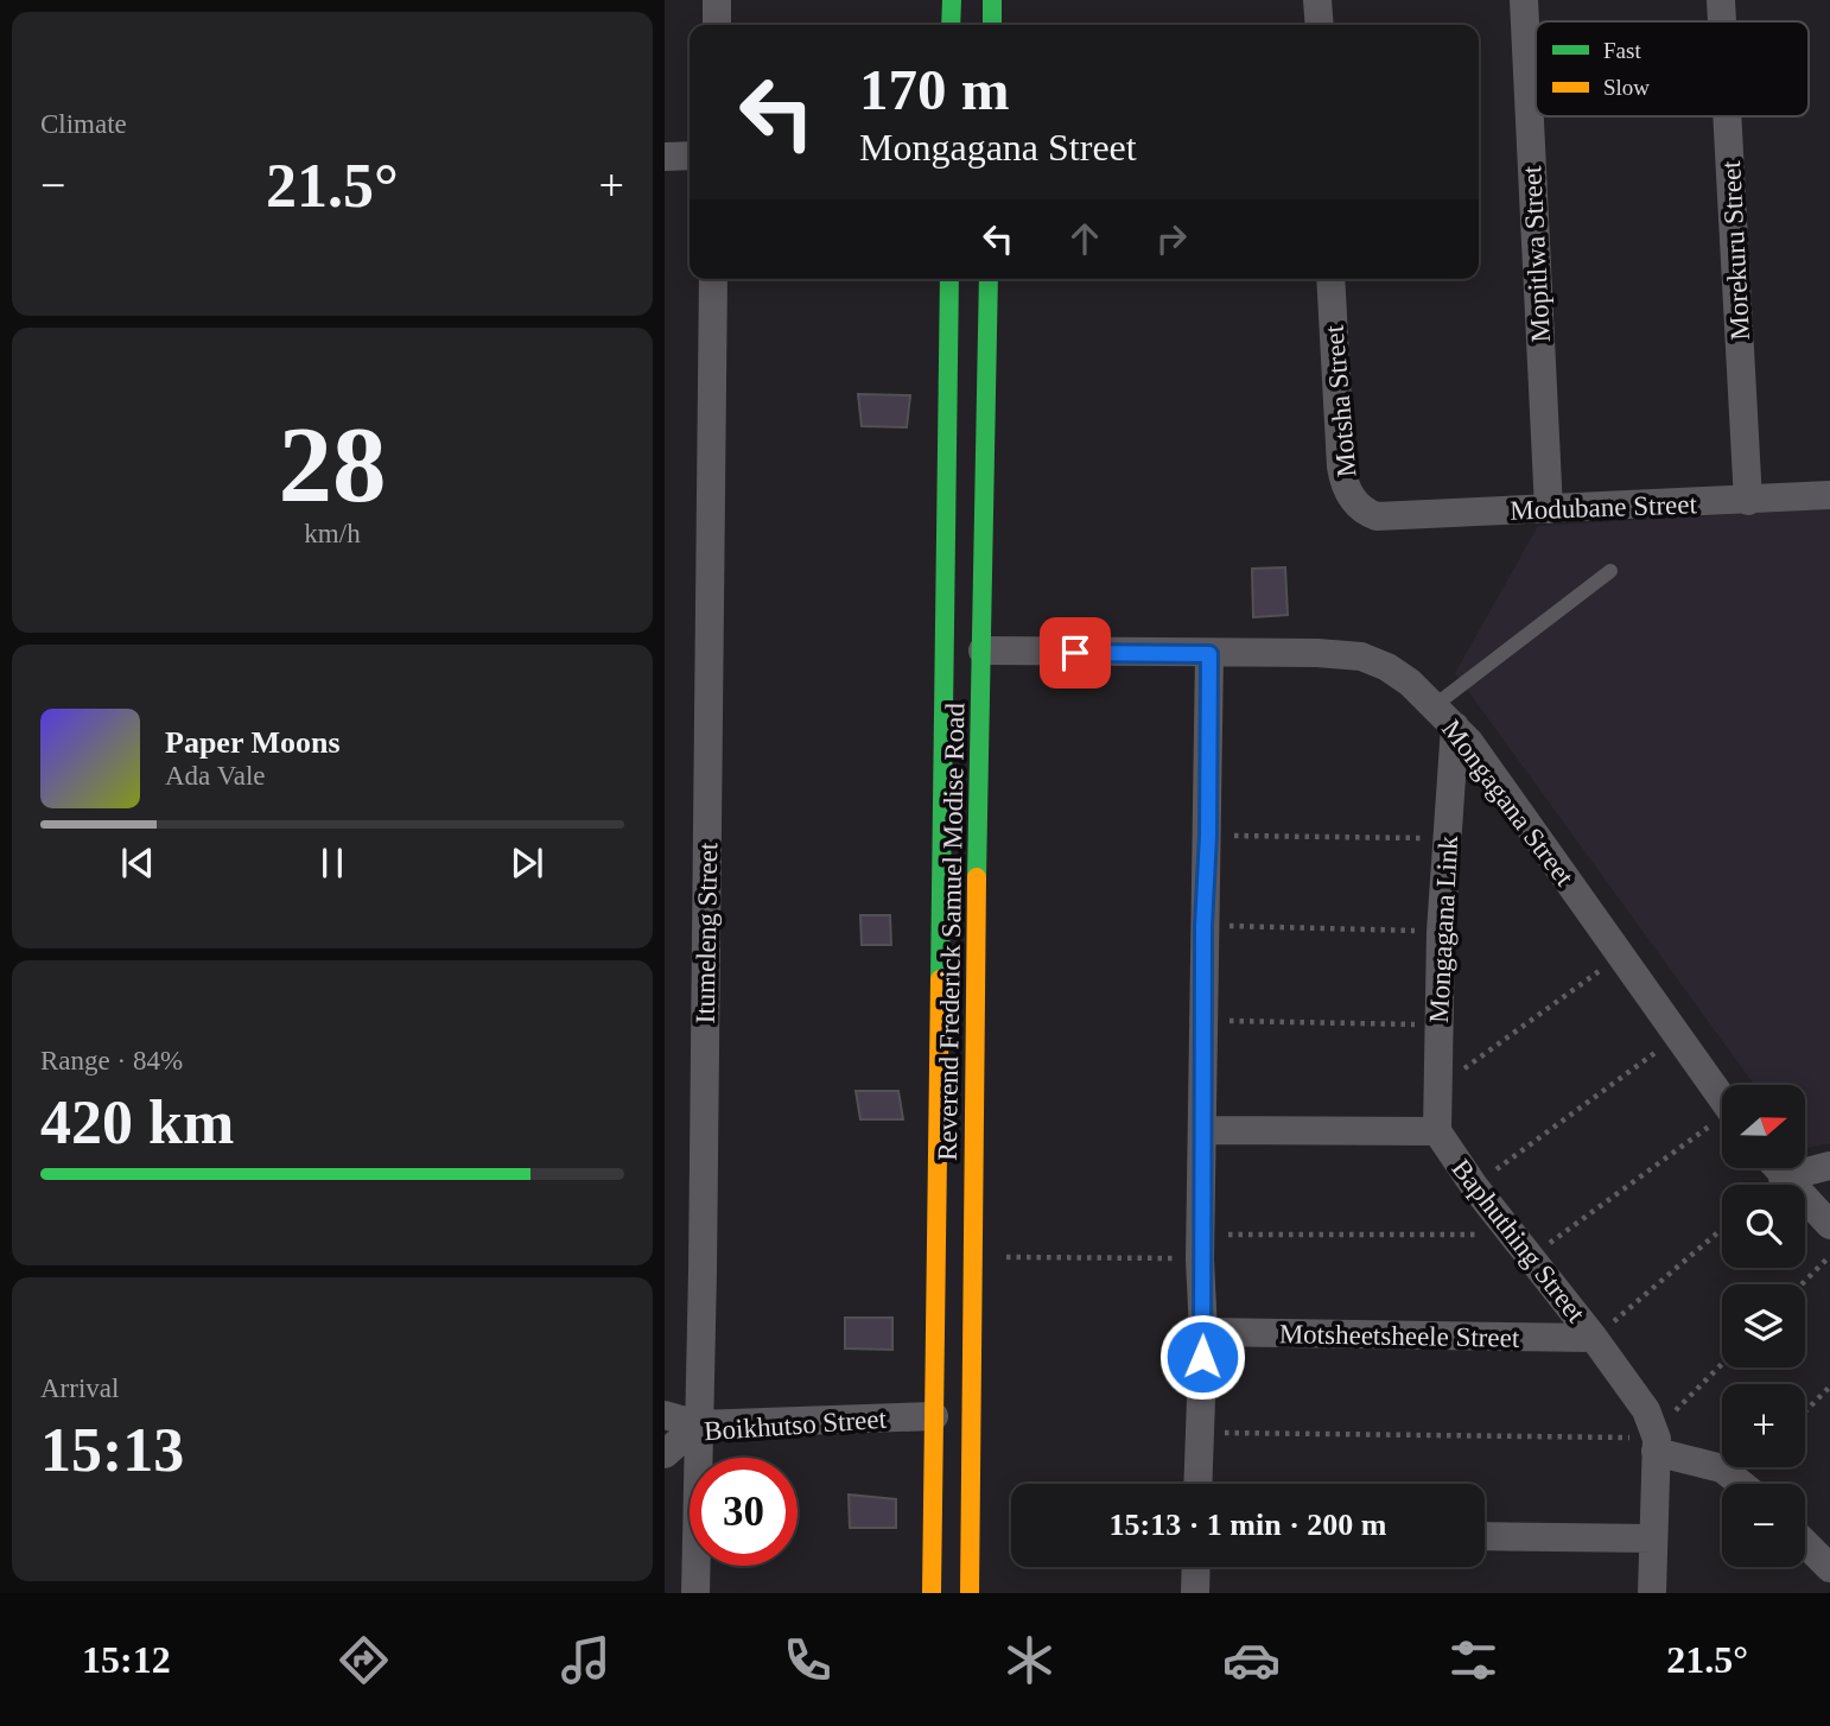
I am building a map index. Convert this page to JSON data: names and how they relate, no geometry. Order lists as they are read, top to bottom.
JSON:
{
  "streets": {
    "main road": ["Reverend Frederick Samuel Modise Road"],
    "street": [
      "Morekuru Street",
      "Mopitlwa Street",
      "Motsha Street",
      "Modubane Street",
      "Mongagana Street",
      "Mongagana Link",
      "Itumeleng Street",
      "Baphuthing Street",
      "Motsheetsheele Street",
      "Boikhutso Street"
    ]
  },
  "crossings": [
    ["Morekuru Street", "Modubane Street"],
    ["Mopitlwa Street", "Modubane Street"],
    ["Motsha Street", "Modubane Street"],
    ["Mongagana Street", "Mongagana Link"],
    ["Mongagana Street", "Reverend Frederick Samuel Modise Road"],
    ["Mongagana Link", "Baphuthing Street"],
    ["Reverend Frederick Samuel Modise Road", "Boikhutso Street"],
    ["Itumeleng Street", "Boikhutso Street"],
    ["Baphuthing Street", "Motsheetsheele Street"]
  ],
  "legend": ["Fast", "Slow"],
  "north": "right",
  "page": {
    "tile": [
      "Climate",
      ["28", "km/h"],
      ["Range · 84%", "420 km"],
      ["Arrival", "15:13"]
    ],
    "turn": ["170 m", "Mongagana Street"],
    "heat": ["−", "21.5°", "+"],
    "song": ["Paper Moons", "Ada Vale"],
    "map_buttons": ["+", "−"],
    "limit": "30",
    "trip": "15:13 · 1 min · 200 m",
    "tabs": ["15:12", "21.5°"]
  }
}
